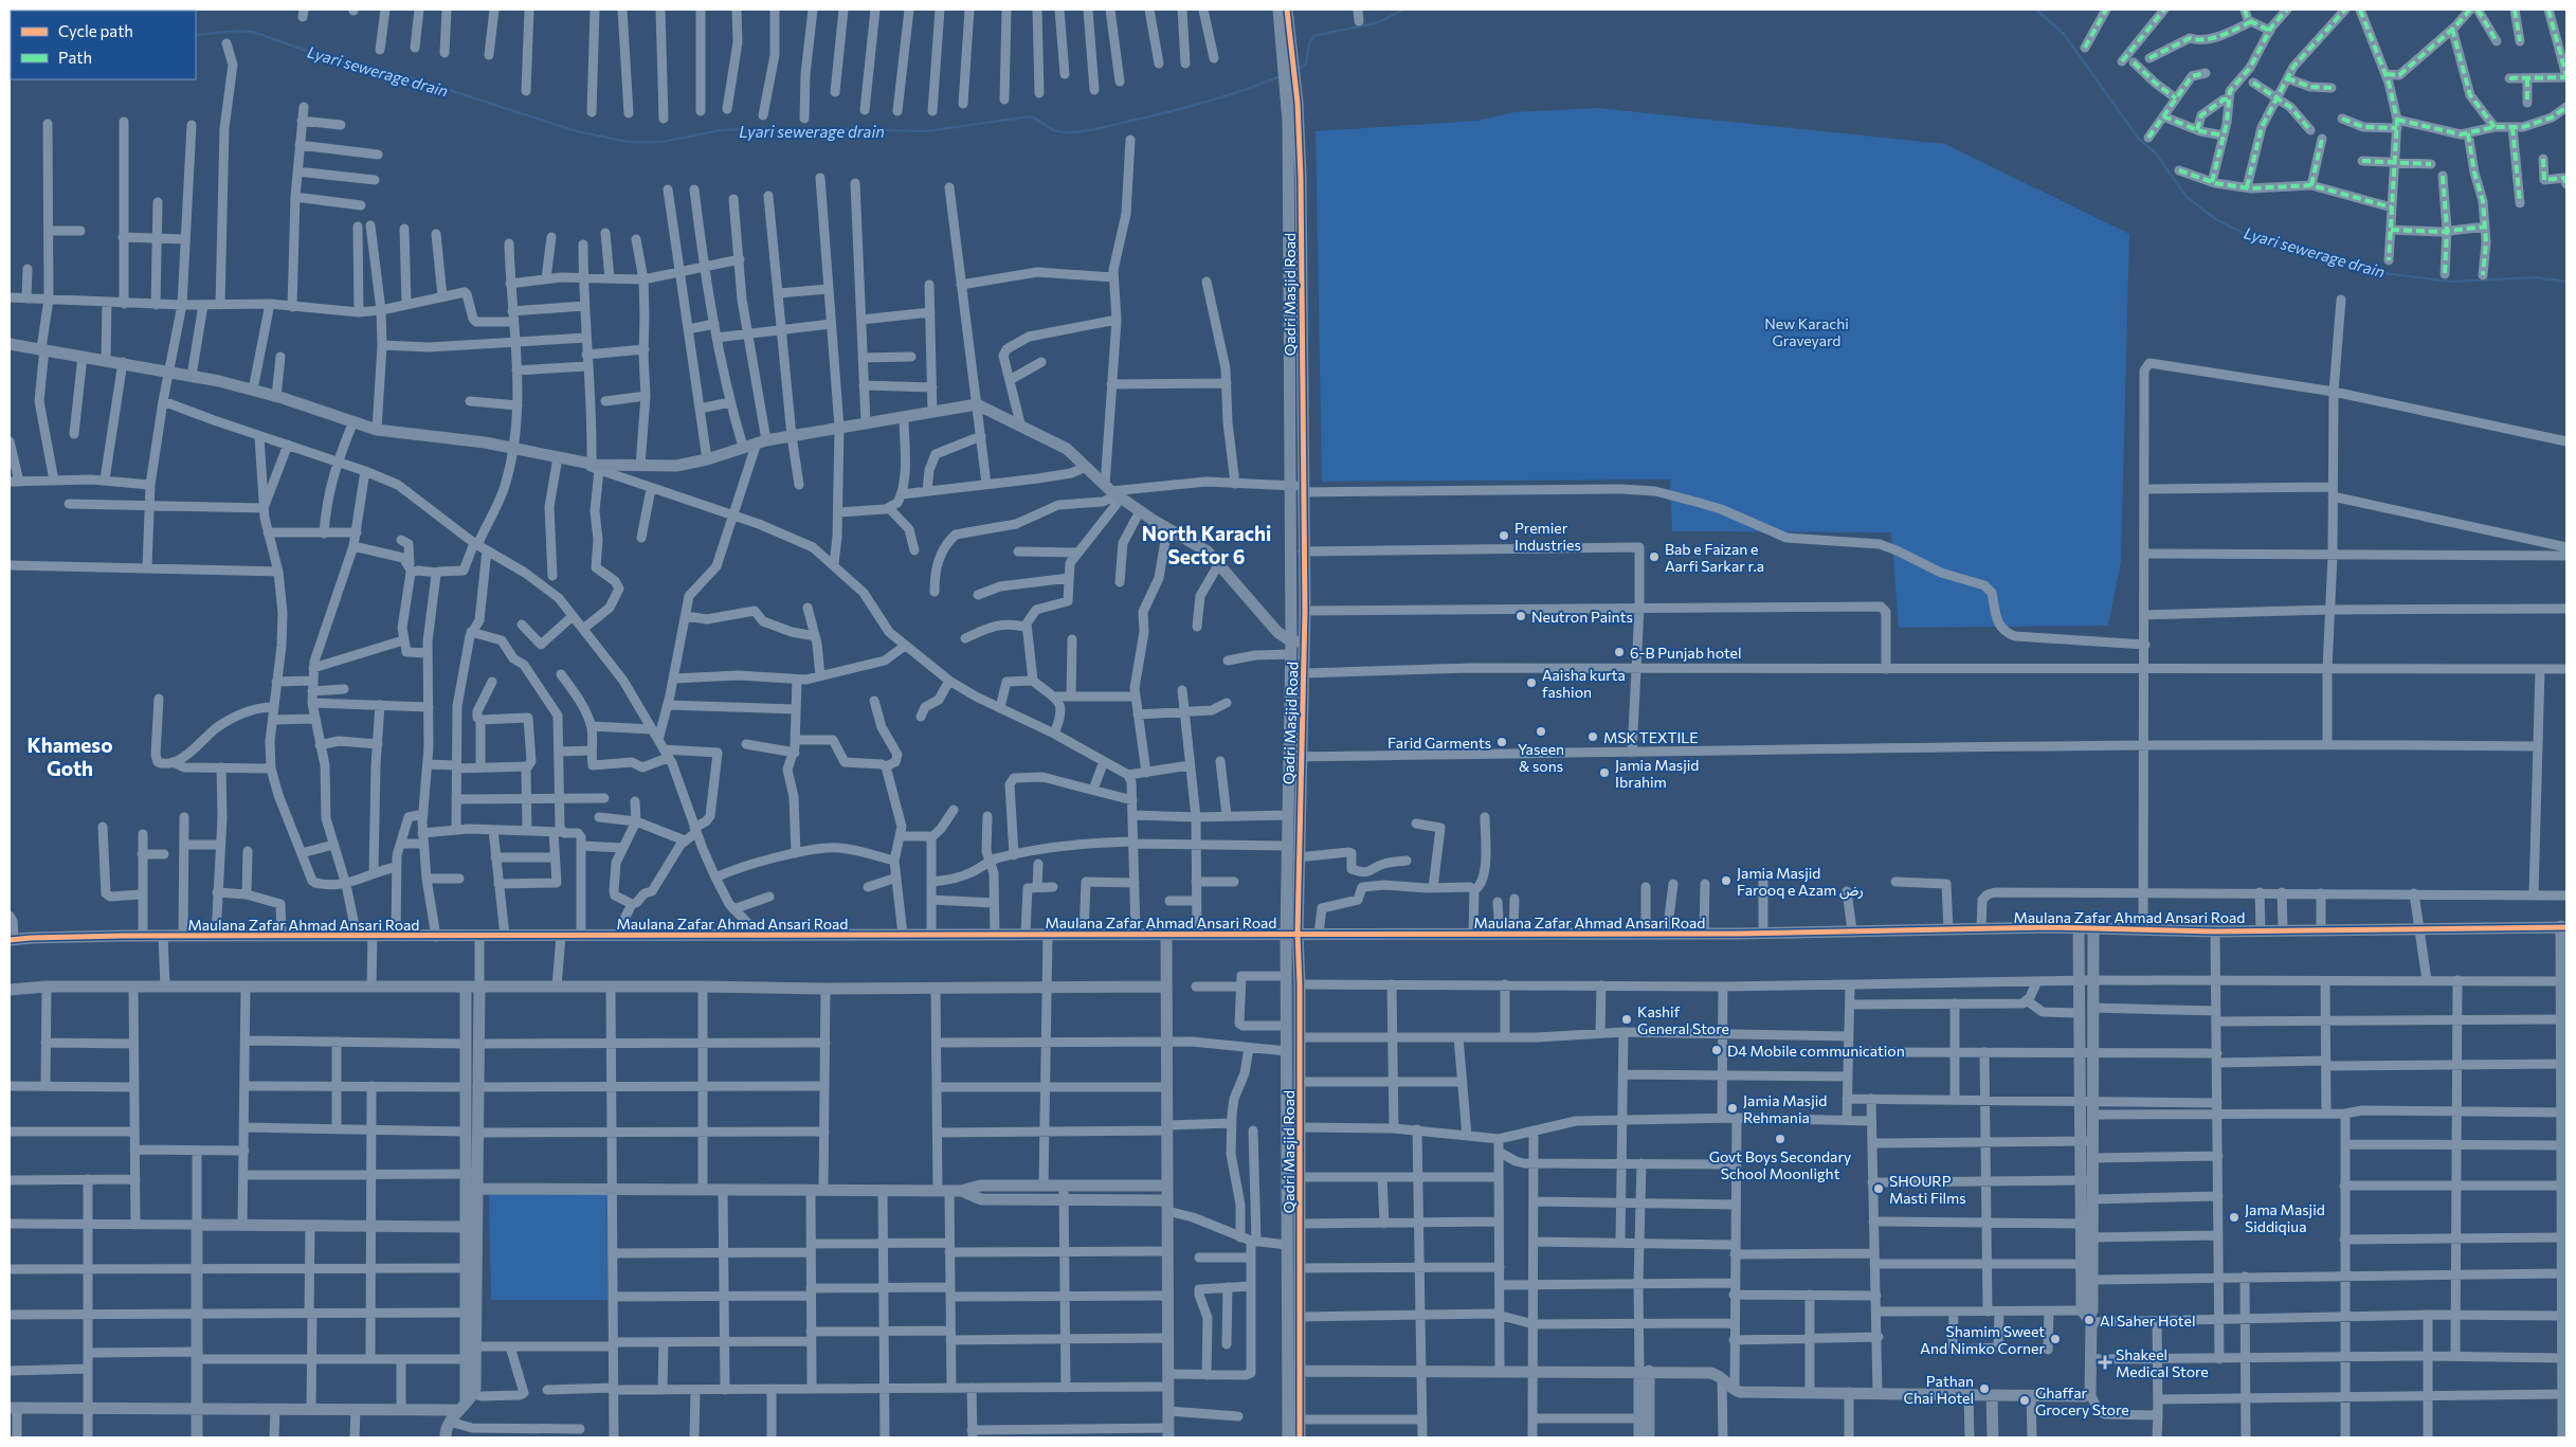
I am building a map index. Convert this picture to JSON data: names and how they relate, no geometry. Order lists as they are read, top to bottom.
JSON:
{
  "streets": {
    "street": ["Qadri Masjid Road", "Maulana Zafar Ahmad Ansari Road"]
  },
  "crossings": [
    ["Qadri Masjid Road", "Maulana Zafar Ahmad Ansari Road"]
  ],
  "districts": ["North Karachi Sector 6", "Khameso Goth"],
  "water": ["Lyari sewerage drain"],
  "parks": ["New Karachi Graveyard"],
  "places": {
    "other": [
      "Premier Industries",
      "Bab e Faizan e Aarfi Sarkar r.a",
      "Neutron Paints",
      "6-B Punjab hotel",
      "Aaisha kurta fashion",
      "Yaseen & sons",
      "MSK TEXTILE",
      "Farid Garments",
      "Jamia Masjid Ibrahim",
      "Jamia Masjid Farooq e Azam رض",
      "Kashif General Store",
      "D4 Mobile communication",
      "Jamia Masjid Rehmania",
      "Govt Boys Secondary School Moonlight",
      "SHOURP Masti Films",
      "Jama Masjid Siddiqiua",
      "Al Saher Hotel",
      "Shamim Sweet And Nimko Corner",
      "Pathan Chai Hotel",
      "Ghaffar Grocery Store"
    ],
    "health": ["Shakeel Medical Store"]
  },
  "legend": ["Cycle path", "Path"]
}
